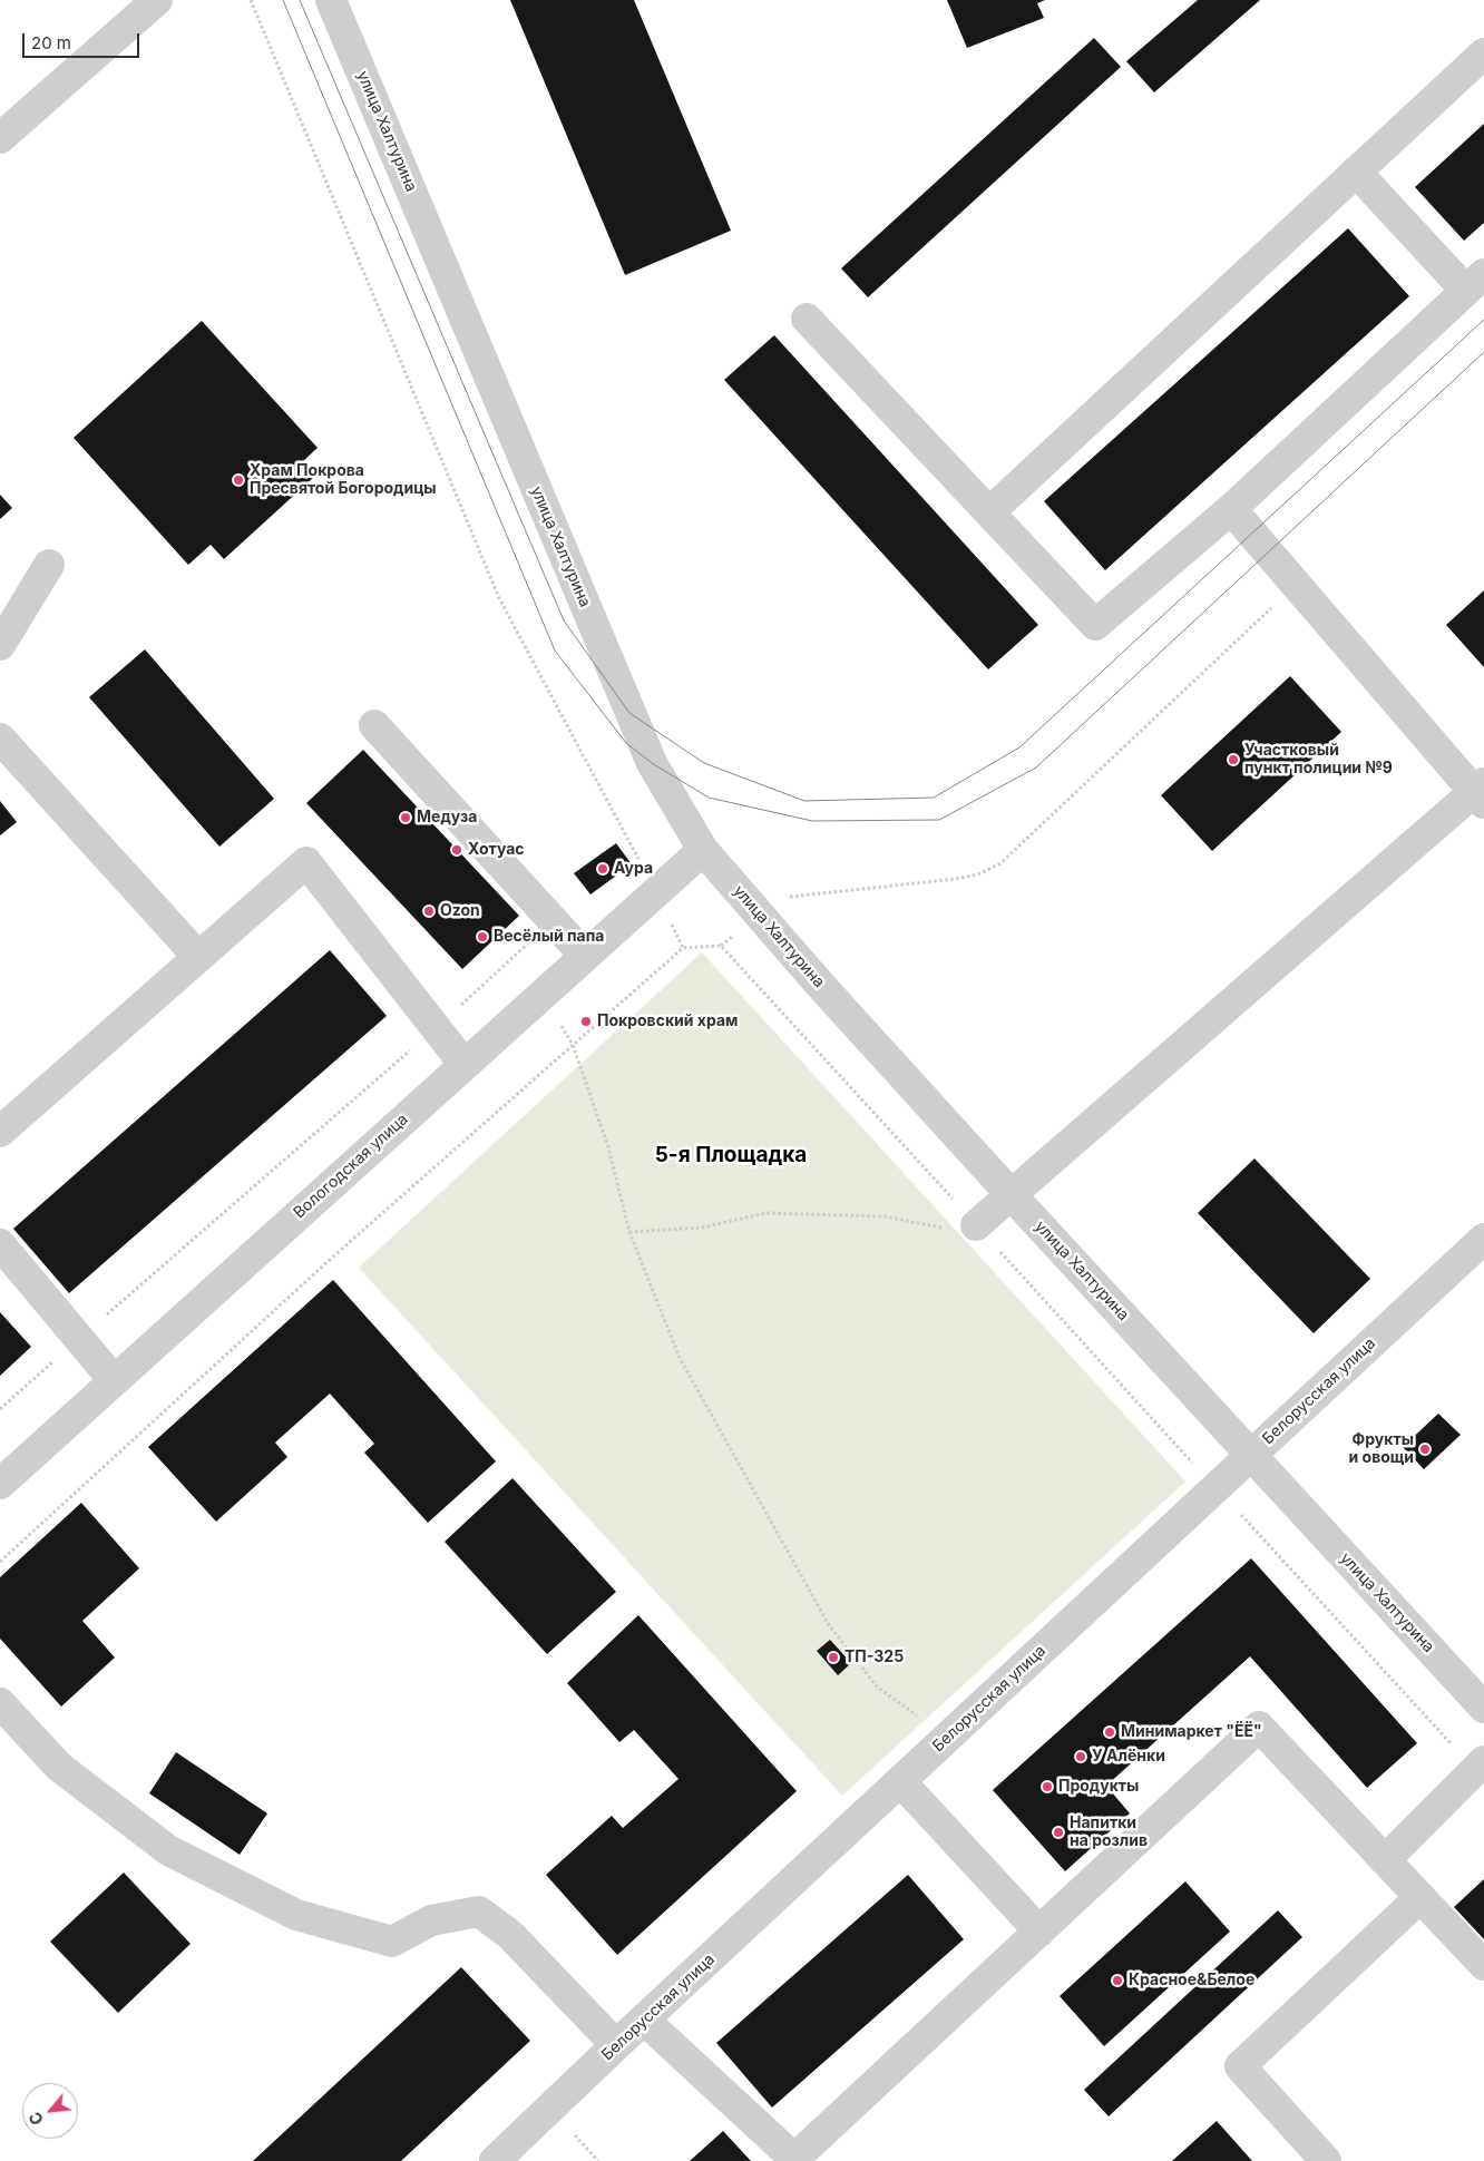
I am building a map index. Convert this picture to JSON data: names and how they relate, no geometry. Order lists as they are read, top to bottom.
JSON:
{
  "streets": {
    "street": ["улица Халтурина", "Вологодская улица", "Белорусская улица"]
  },
  "crossings": [
    ["улица Халтурина", "Вологодская улица"],
    ["улица Халтурина", "Белорусская улица"]
  ],
  "districts": ["5-я Площадка"],
  "places": [
    "Храм Покрова Пресвятой Богородицы",
    "Участковый пункт полиции №9",
    "Медуза",
    "Хотуас",
    "Аура",
    "Ozon",
    "Весёлый папа",
    "Покровский храм",
    "Фрукты и овощи",
    "ТП-325",
    "Минимаркет \"ЁЁ\"",
    "У Алёнки",
    "Продукты",
    "Напитки на розлив",
    "Красное&Белое"
  ],
  "scale_bar": "20 m",
  "north": "bottom left"
}
